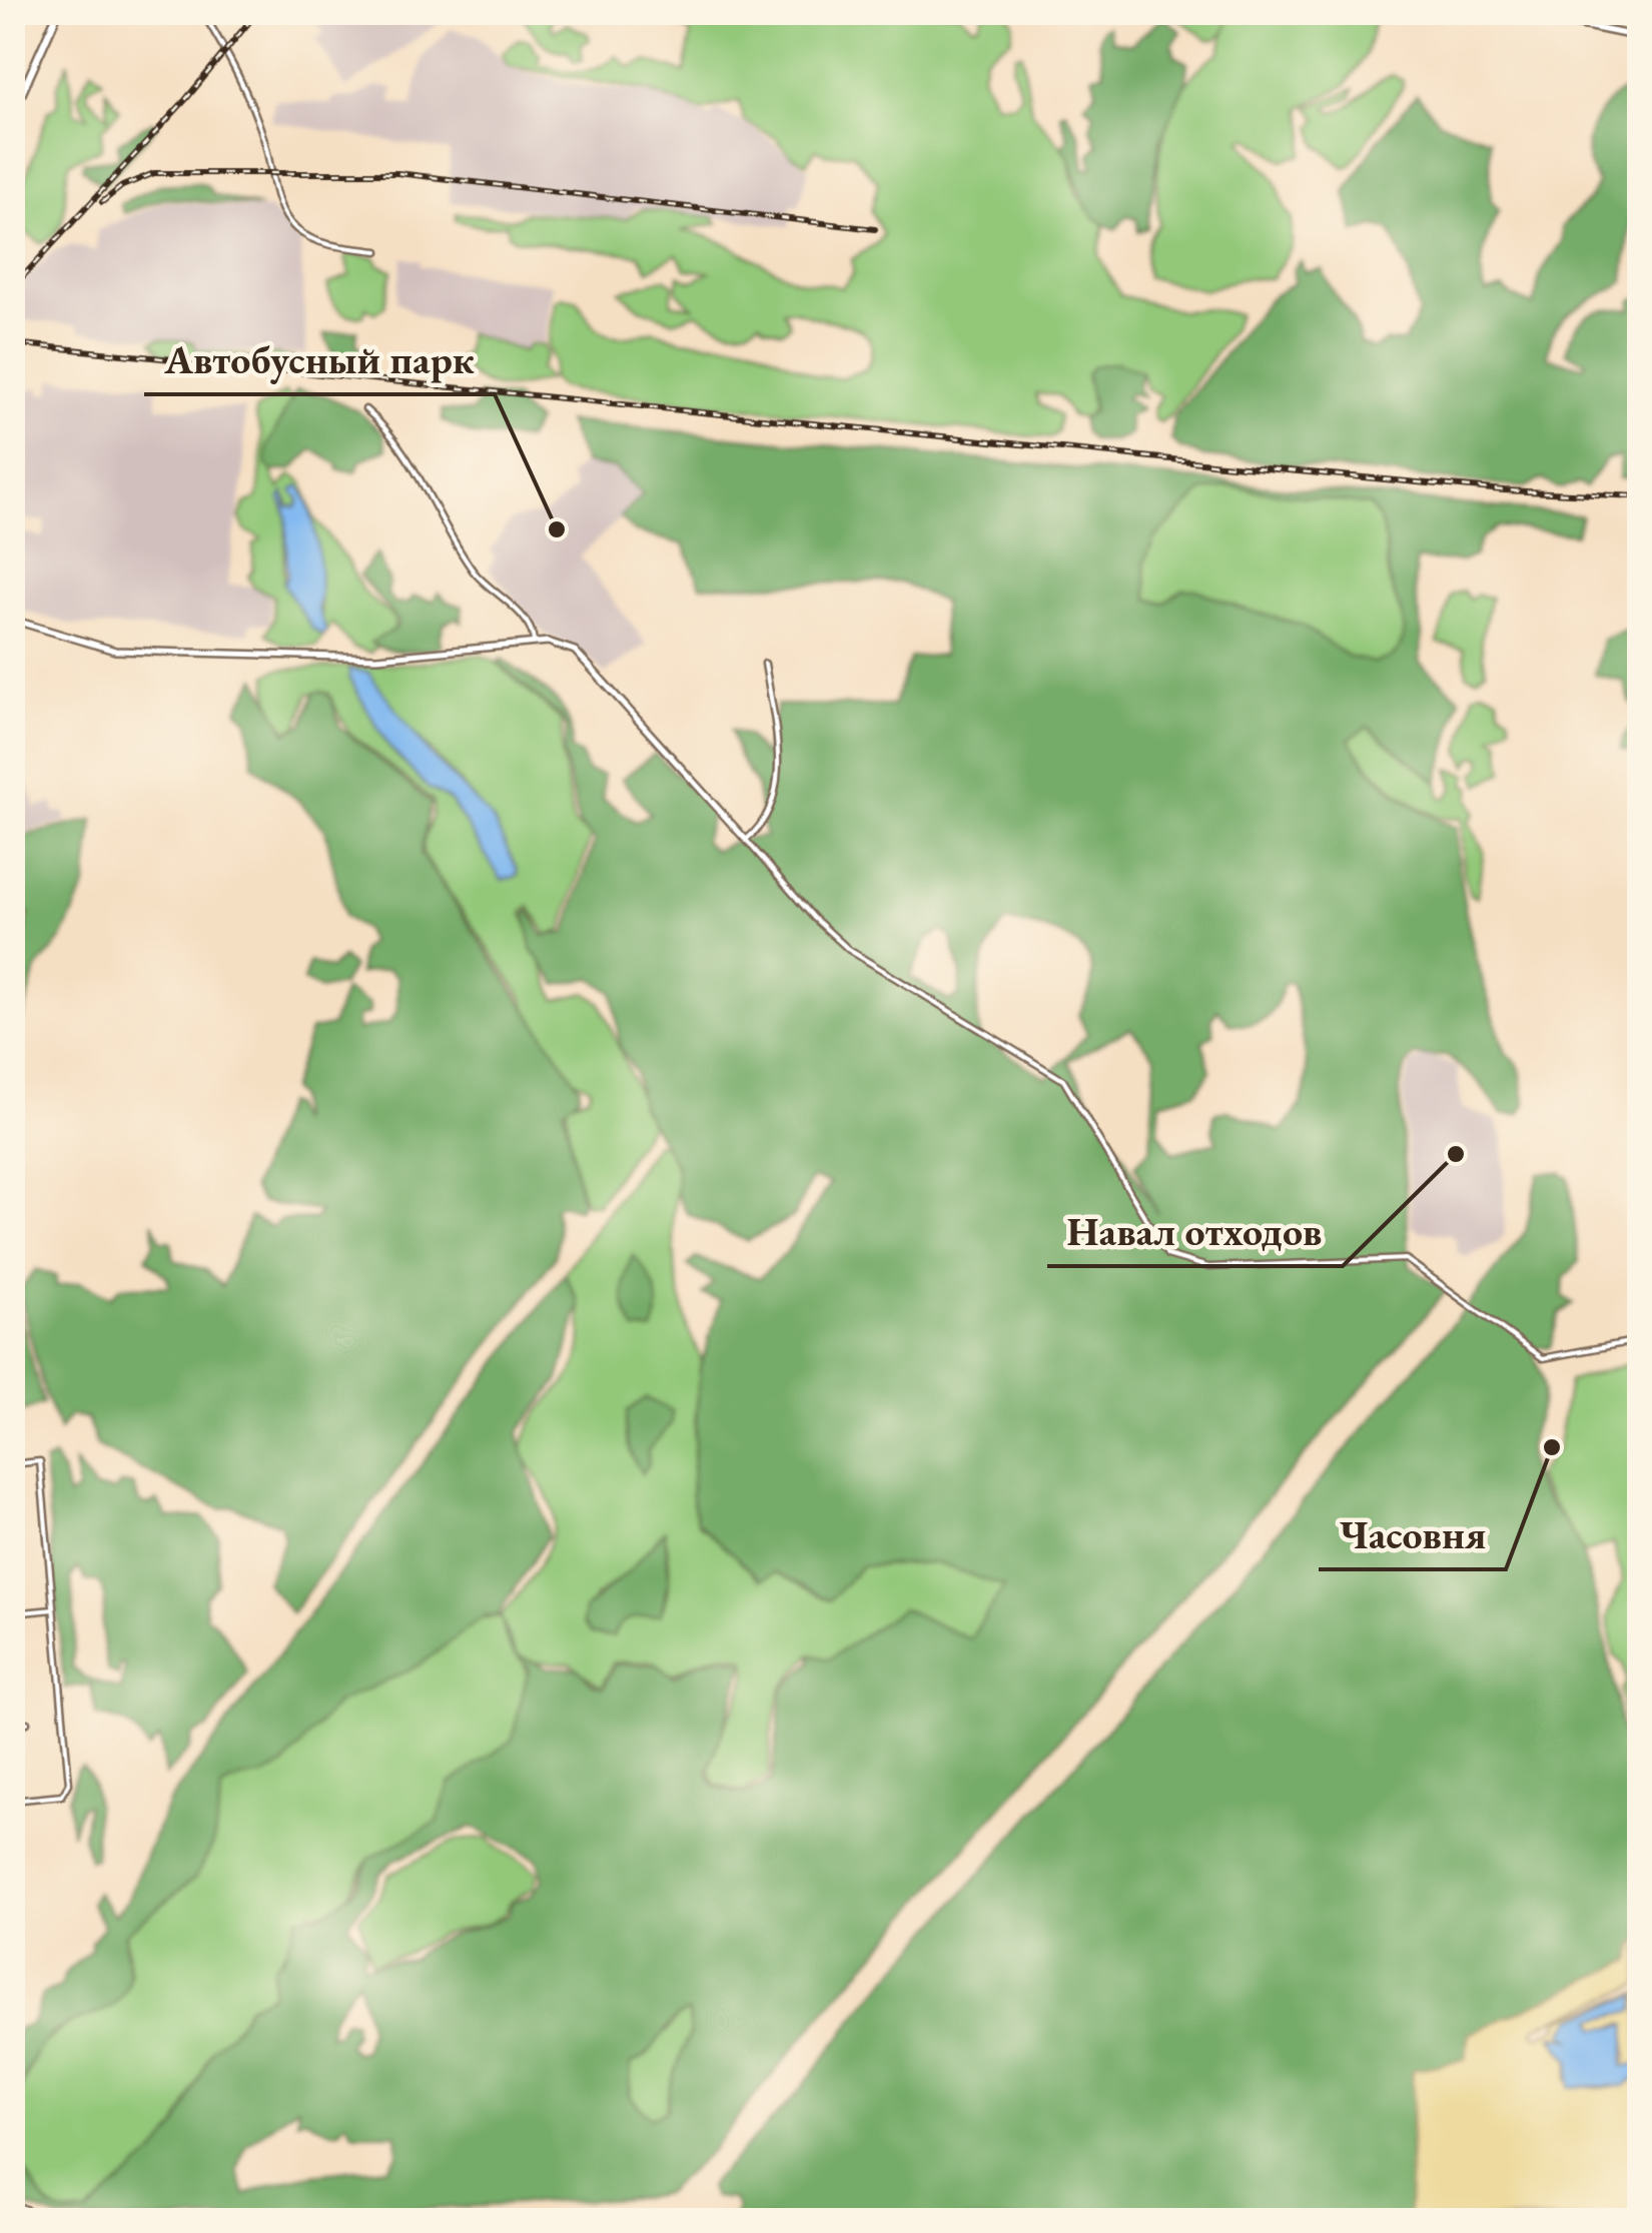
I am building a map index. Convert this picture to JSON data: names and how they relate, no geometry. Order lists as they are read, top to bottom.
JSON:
{
  "places": ["Автобусный парк", "Навал отходов", "Часовня"]
}
